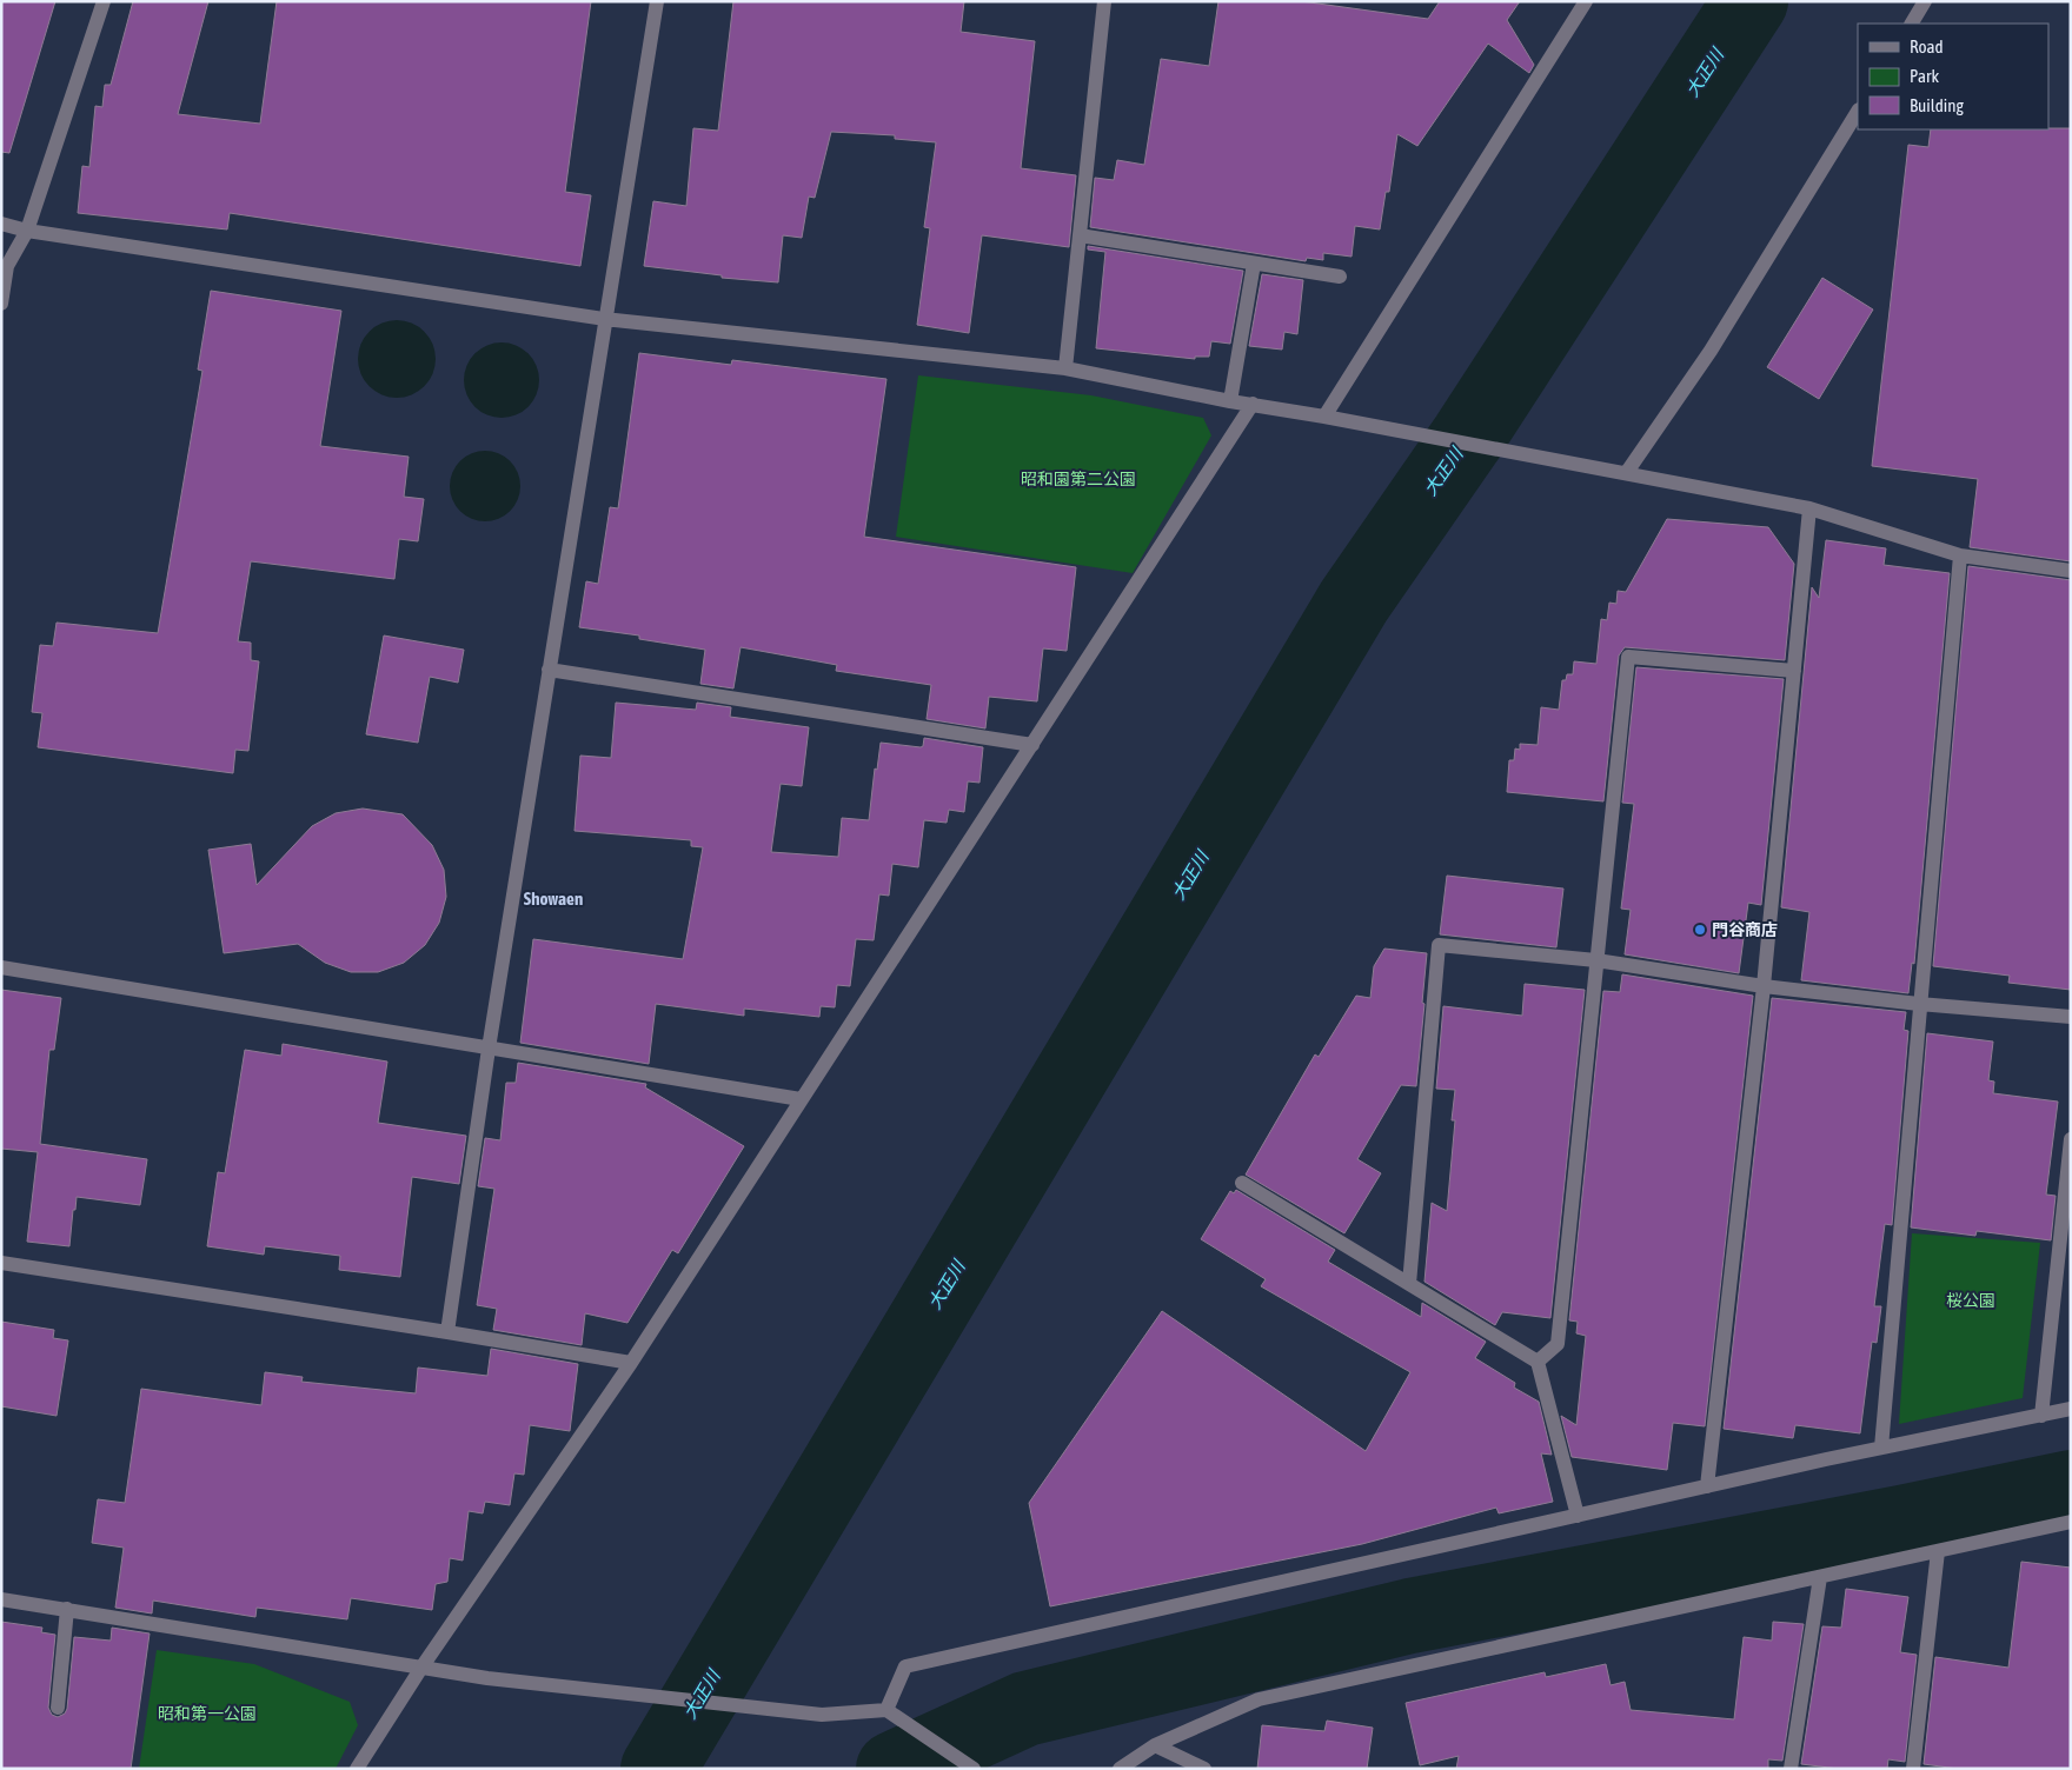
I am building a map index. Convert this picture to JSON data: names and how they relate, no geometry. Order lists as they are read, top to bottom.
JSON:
{
  "districts": ["Showaen"],
  "water": ["大正川"],
  "parks": ["昭和園第二公園", "桜公園", "昭和第一公園"],
  "places": ["門谷商店"],
  "legend": ["Road", "Park", "Building"]
}
